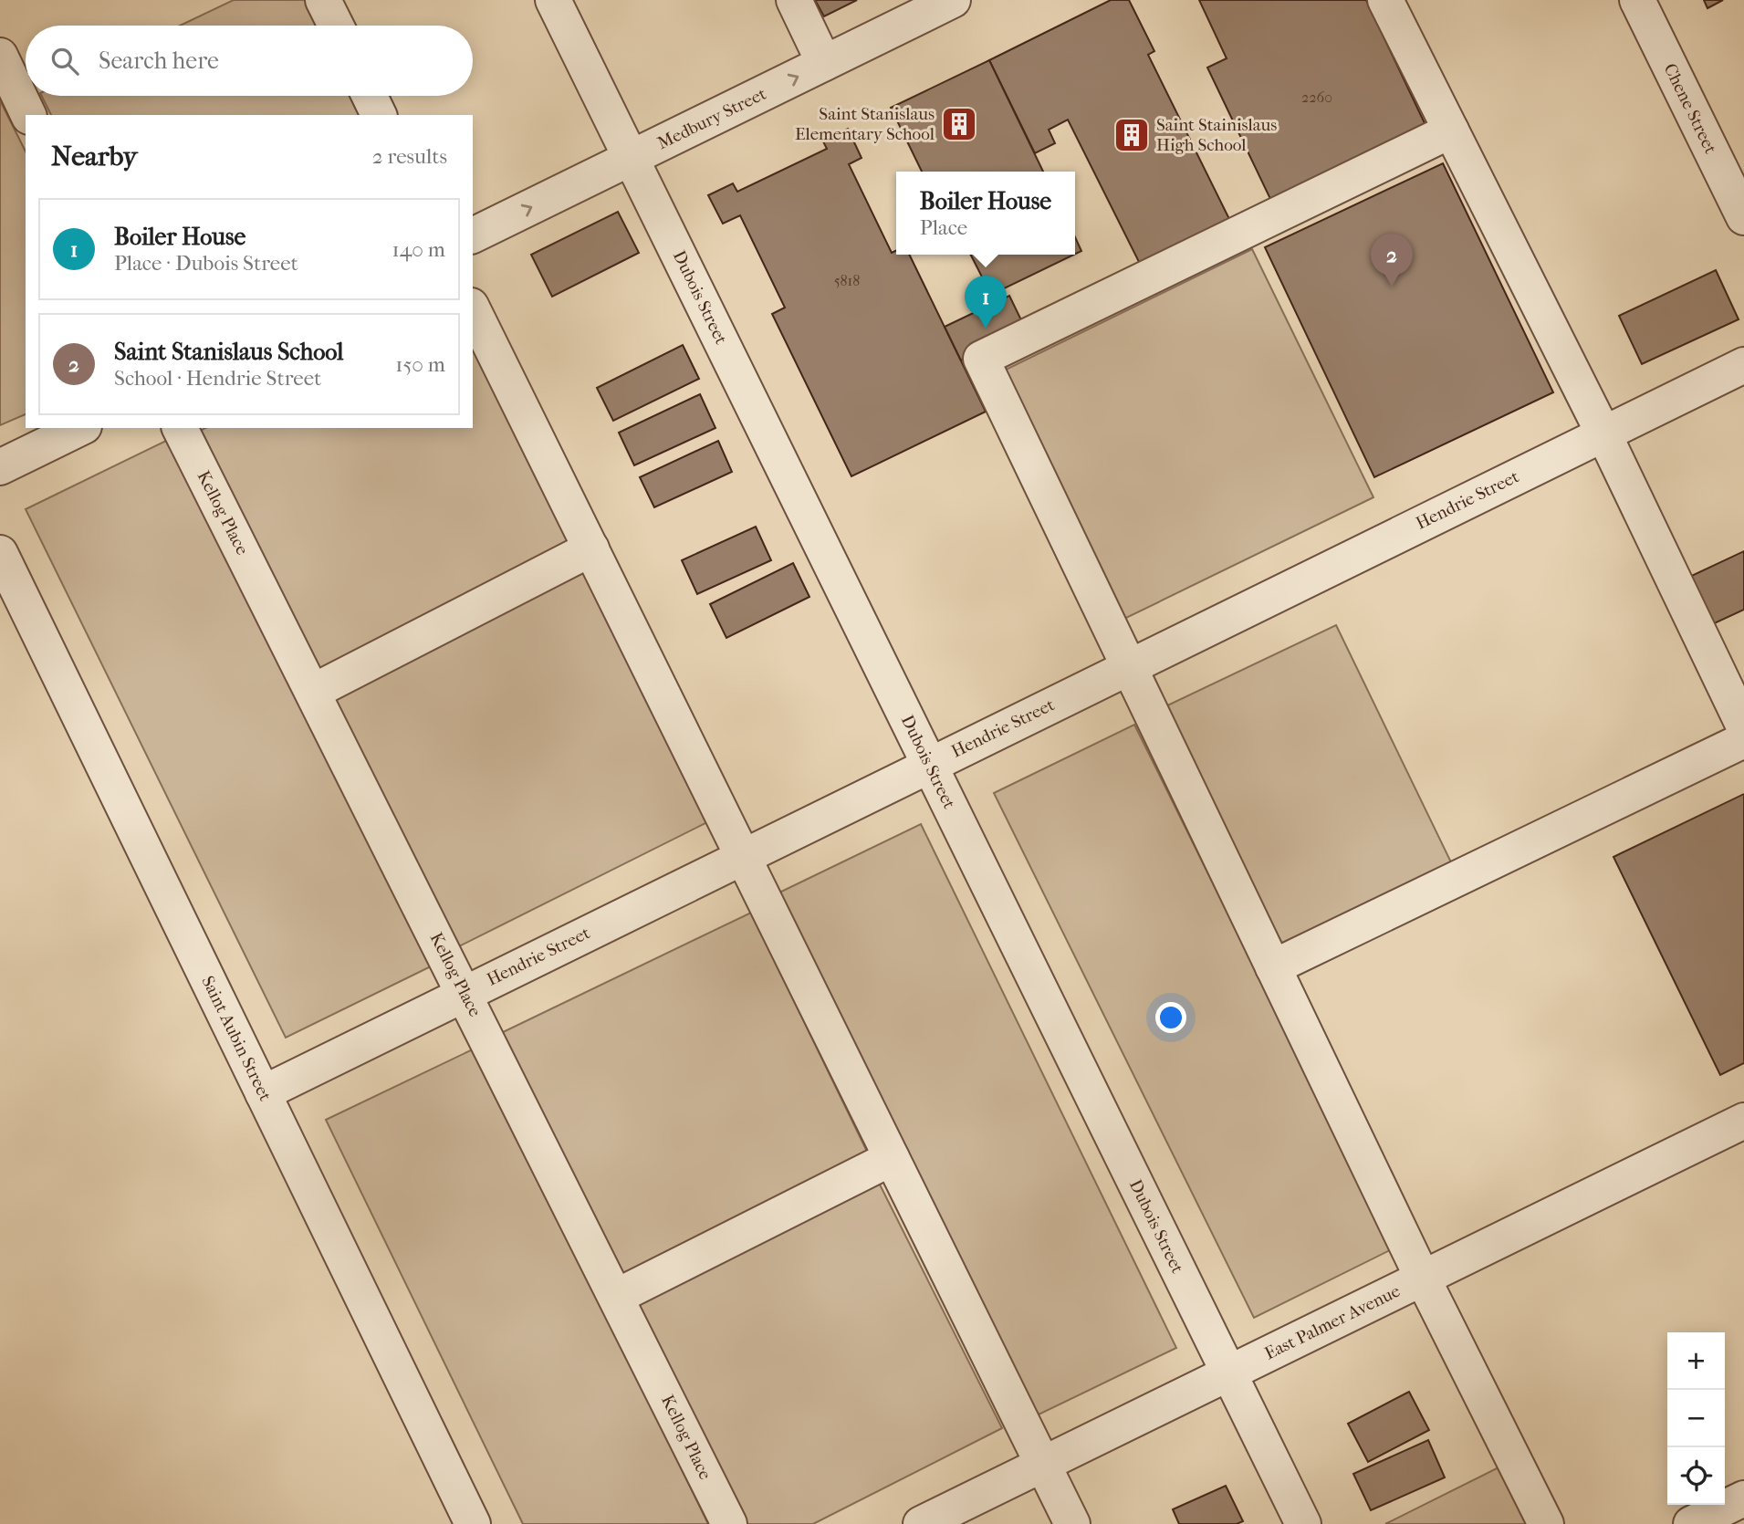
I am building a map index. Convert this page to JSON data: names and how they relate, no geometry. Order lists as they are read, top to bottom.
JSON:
{
  "streets": {
    "street": [
      "Chene Street",
      "Medbury Street",
      "Dubois Street",
      "Hendrie Street",
      "Kellog Place",
      "Saint Aubin Street",
      "East Palmer Avenue"
    ]
  },
  "crossings": [
    ["Medbury Street", "Dubois Street"],
    ["Dubois Street", "Hendrie Street"],
    ["Dubois Street", "East Palmer Avenue"],
    ["Hendrie Street", "Kellog Place"],
    ["Hendrie Street", "Saint Aubin Street"]
  ],
  "one_way": ["Medbury Street"],
  "places": {
    "building": ["Saint Stanislaus Elementary School", "Saint Stainislaus High School"]
  },
  "house_numbers": ["2260", "5818"],
  "page": {
    "search": "Search here",
    "heading": ["Nearby", "2 results"],
    "popup": ["Boiler House", "Place"],
    "list": [
      {
        "mark": "1",
        "name": "Boiler House",
        "note": "Place · Dubois Street",
        "value": "140 m"
      },
      {
        "mark": "2",
        "name": "Saint Stanislaus School",
        "note": "School · Hendrie Street",
        "value": "150 m"
      }
    ],
    "pins": ["2", "1"],
    "map_buttons": ["+", "−"]
  }
}
